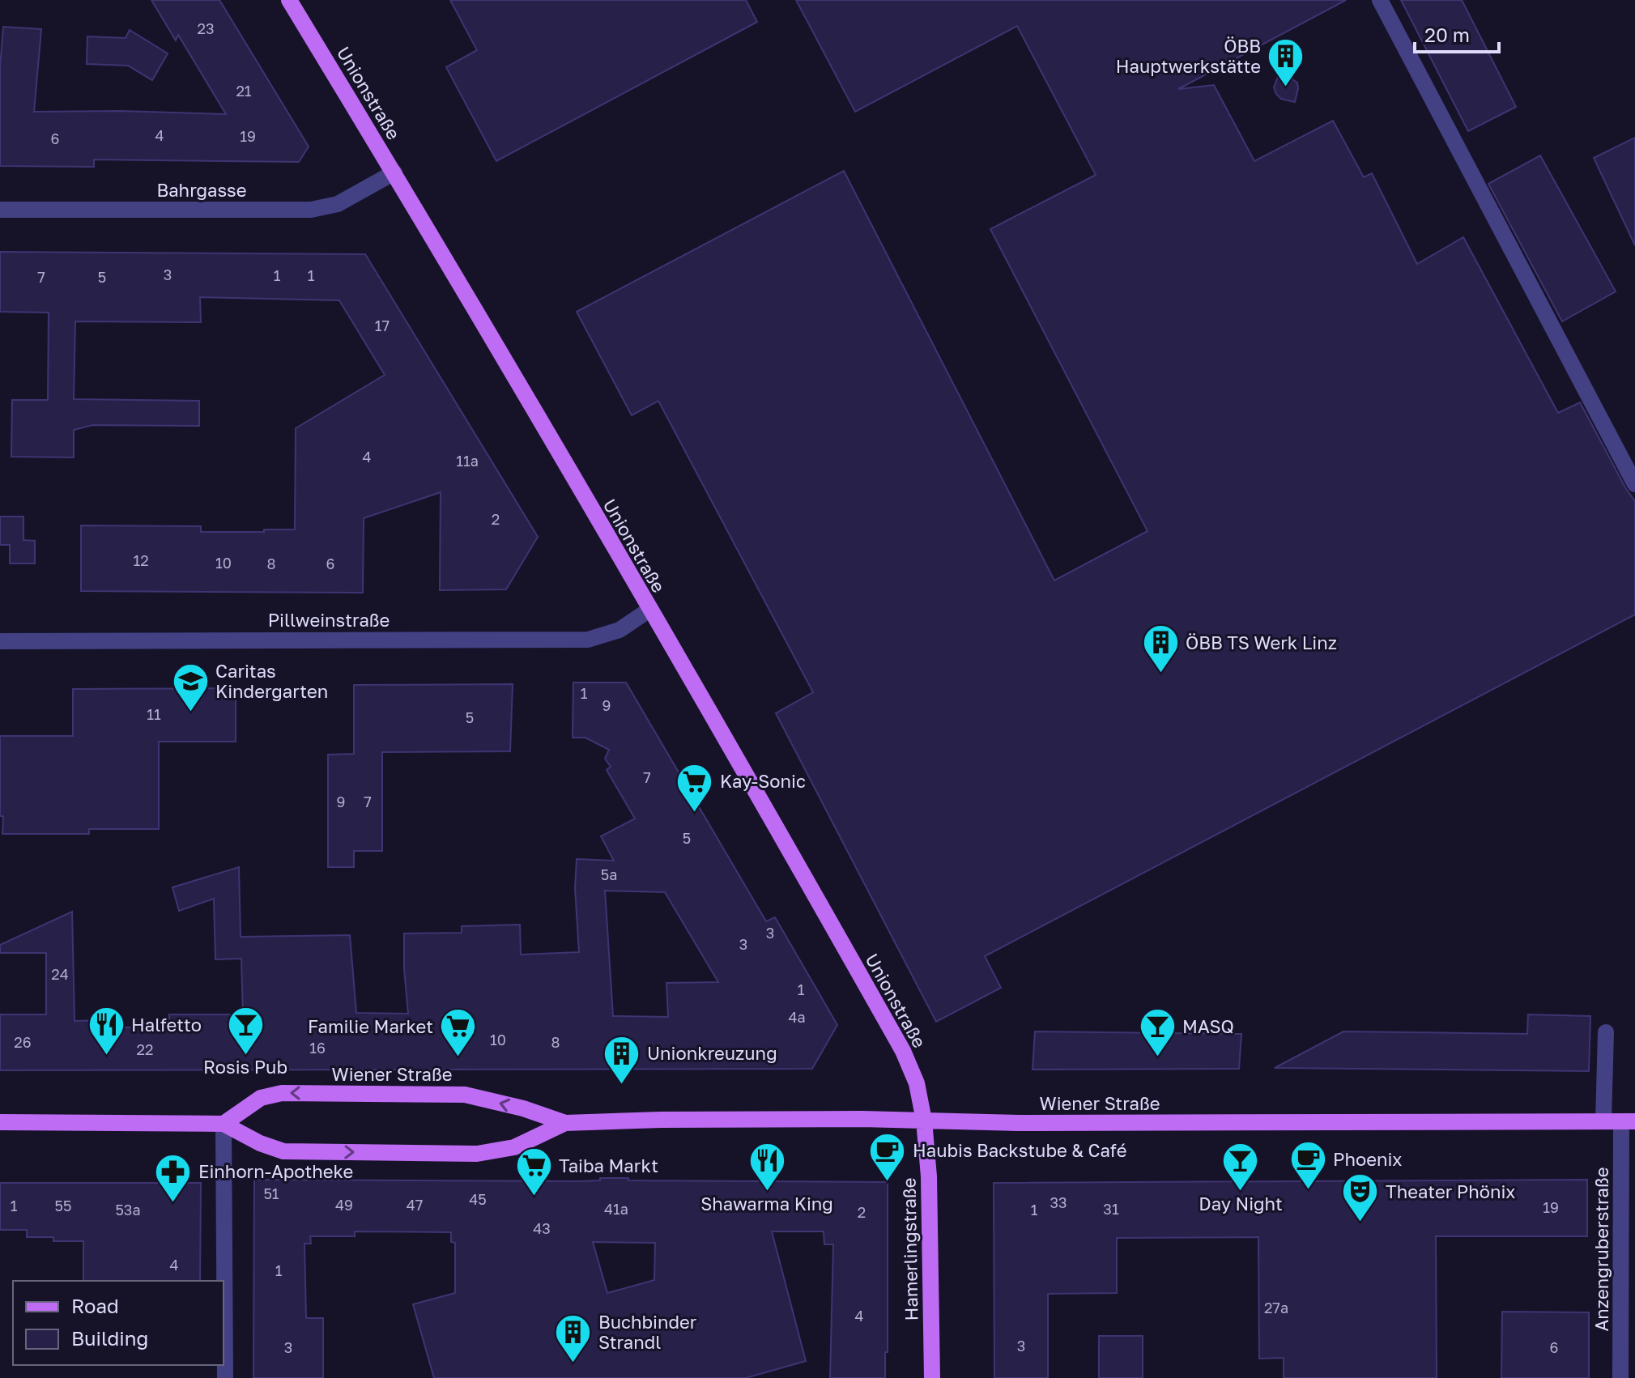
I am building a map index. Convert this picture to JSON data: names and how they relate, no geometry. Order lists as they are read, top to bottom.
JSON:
{
  "streets": {
    "main road": ["Unionstraße", "Wiener Straße", "Hamerlingstraße"],
    "street": ["Bahrgasse", "Pillweinstraße", "Anzengruberstraße"]
  },
  "crossings": [
    ["Unionstraße", "Bahrgasse"],
    ["Unionstraße", "Pillweinstraße"],
    ["Unionstraße", "Wiener Straße"],
    ["Unionstraße", "Hamerlingstraße"],
    ["Wiener Straße", "Hamerlingstraße"],
    ["Wiener Straße", "Anzengruberstraße"]
  ],
  "places": {
    "building": [
      "ÖBB Hauptwerkstätte",
      "ÖBB TS Werk Linz",
      "Unionkreuzung",
      "Buchbinder Strandl"
    ],
    "school or university": ["Caritas Kindergarten"],
    "supermarket": ["Kay-Sonic", "Familie Market", "Taiba Markt"],
    "bar": ["Rosis Pub", "MASQ", "Day Night"],
    "restaurant": ["Halfetto", "Shawarma King"],
    "cafe": ["Haubis Backstube & Café", "Phoenix"],
    "pharmacy": ["Einhorn-Apotheke"],
    "theatre": ["Theater Phönix"]
  },
  "house_numbers": [
    "23",
    "21",
    "4",
    "19",
    "6",
    "3",
    "1",
    "1",
    "7",
    "5",
    "17",
    "4",
    "11a",
    "2",
    "12",
    "10",
    "8",
    "6",
    "1",
    "9",
    "11",
    "5",
    "7",
    "9",
    "7",
    "5",
    "5a",
    "3",
    "3",
    "24",
    "1",
    "4a",
    "10",
    "26",
    "8",
    "16",
    "22",
    "51",
    "45",
    "33",
    "49",
    "47",
    "1",
    "55",
    "19",
    "41a",
    "31",
    "53a",
    "1",
    "2",
    "43",
    "4",
    "1",
    "27a",
    "4",
    "3",
    "3",
    "6"
  ],
  "legend": ["Road", "Building"],
  "scale_bar": "20 m"
}
